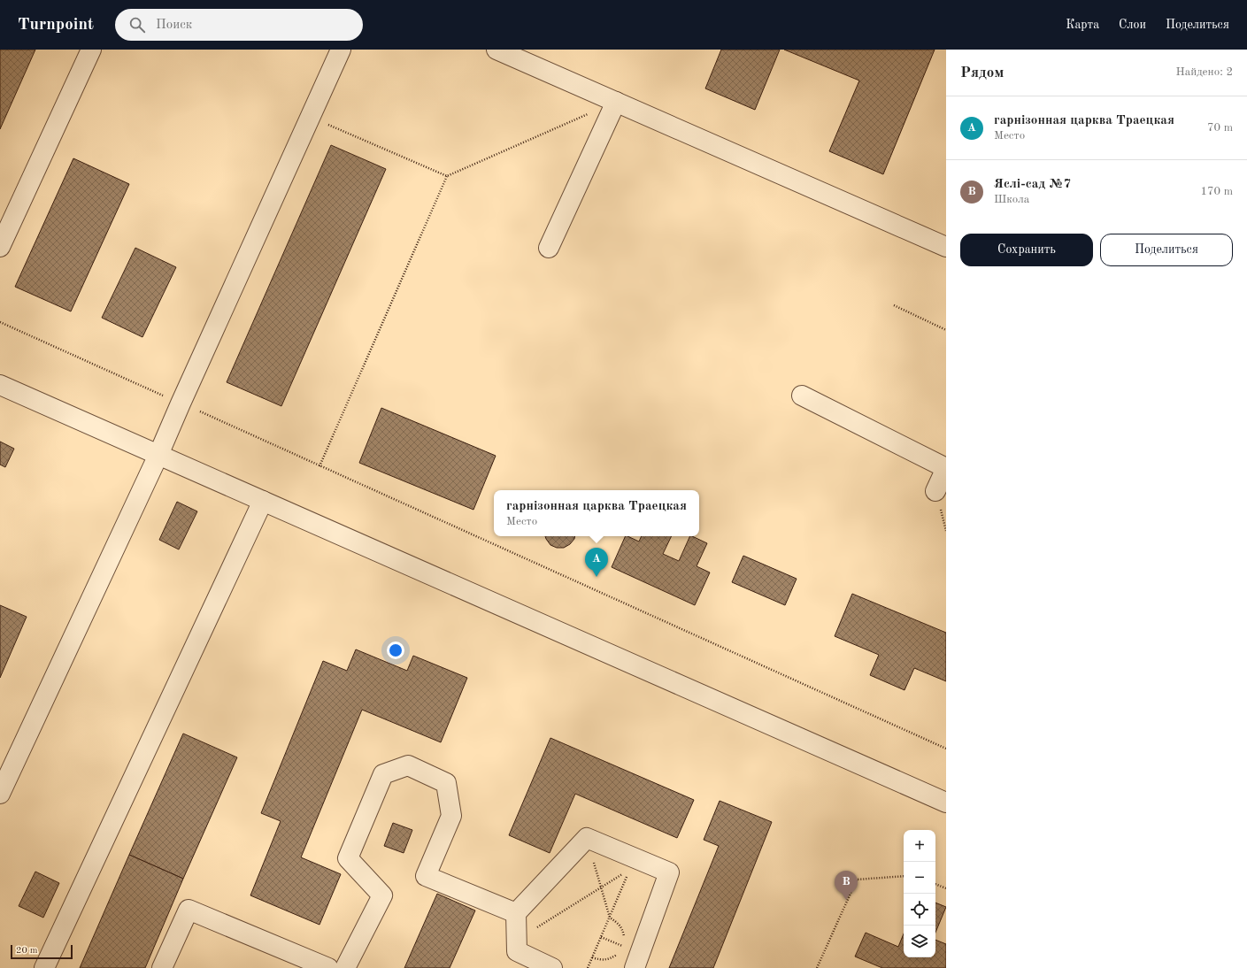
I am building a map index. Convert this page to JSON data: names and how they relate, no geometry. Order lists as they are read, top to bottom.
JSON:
{
  "scale_bar": "20 m",
  "page": {
    "header": "Turnpoint",
    "search": "Поиск",
    "nav": ["Карта", "Слои", "Поделиться"],
    "heading": ["Рядом", "Найдено: 2"],
    "list": [
      {
        "mark": "A",
        "name": "гарнізонная царква Траецкая",
        "note": "Место",
        "value": "70 m"
      },
      {
        "mark": "B",
        "name": "Яслі-сад №7",
        "note": "Школа",
        "value": "170 m"
      }
    ],
    "buttons": ["Сохранить", "Поделиться"],
    "popup": ["гарнізонная царква Траецкая", "Место"],
    "pins": ["A", "B"],
    "map_buttons": ["+", "−"],
    "scale": "20 m"
  }
}
